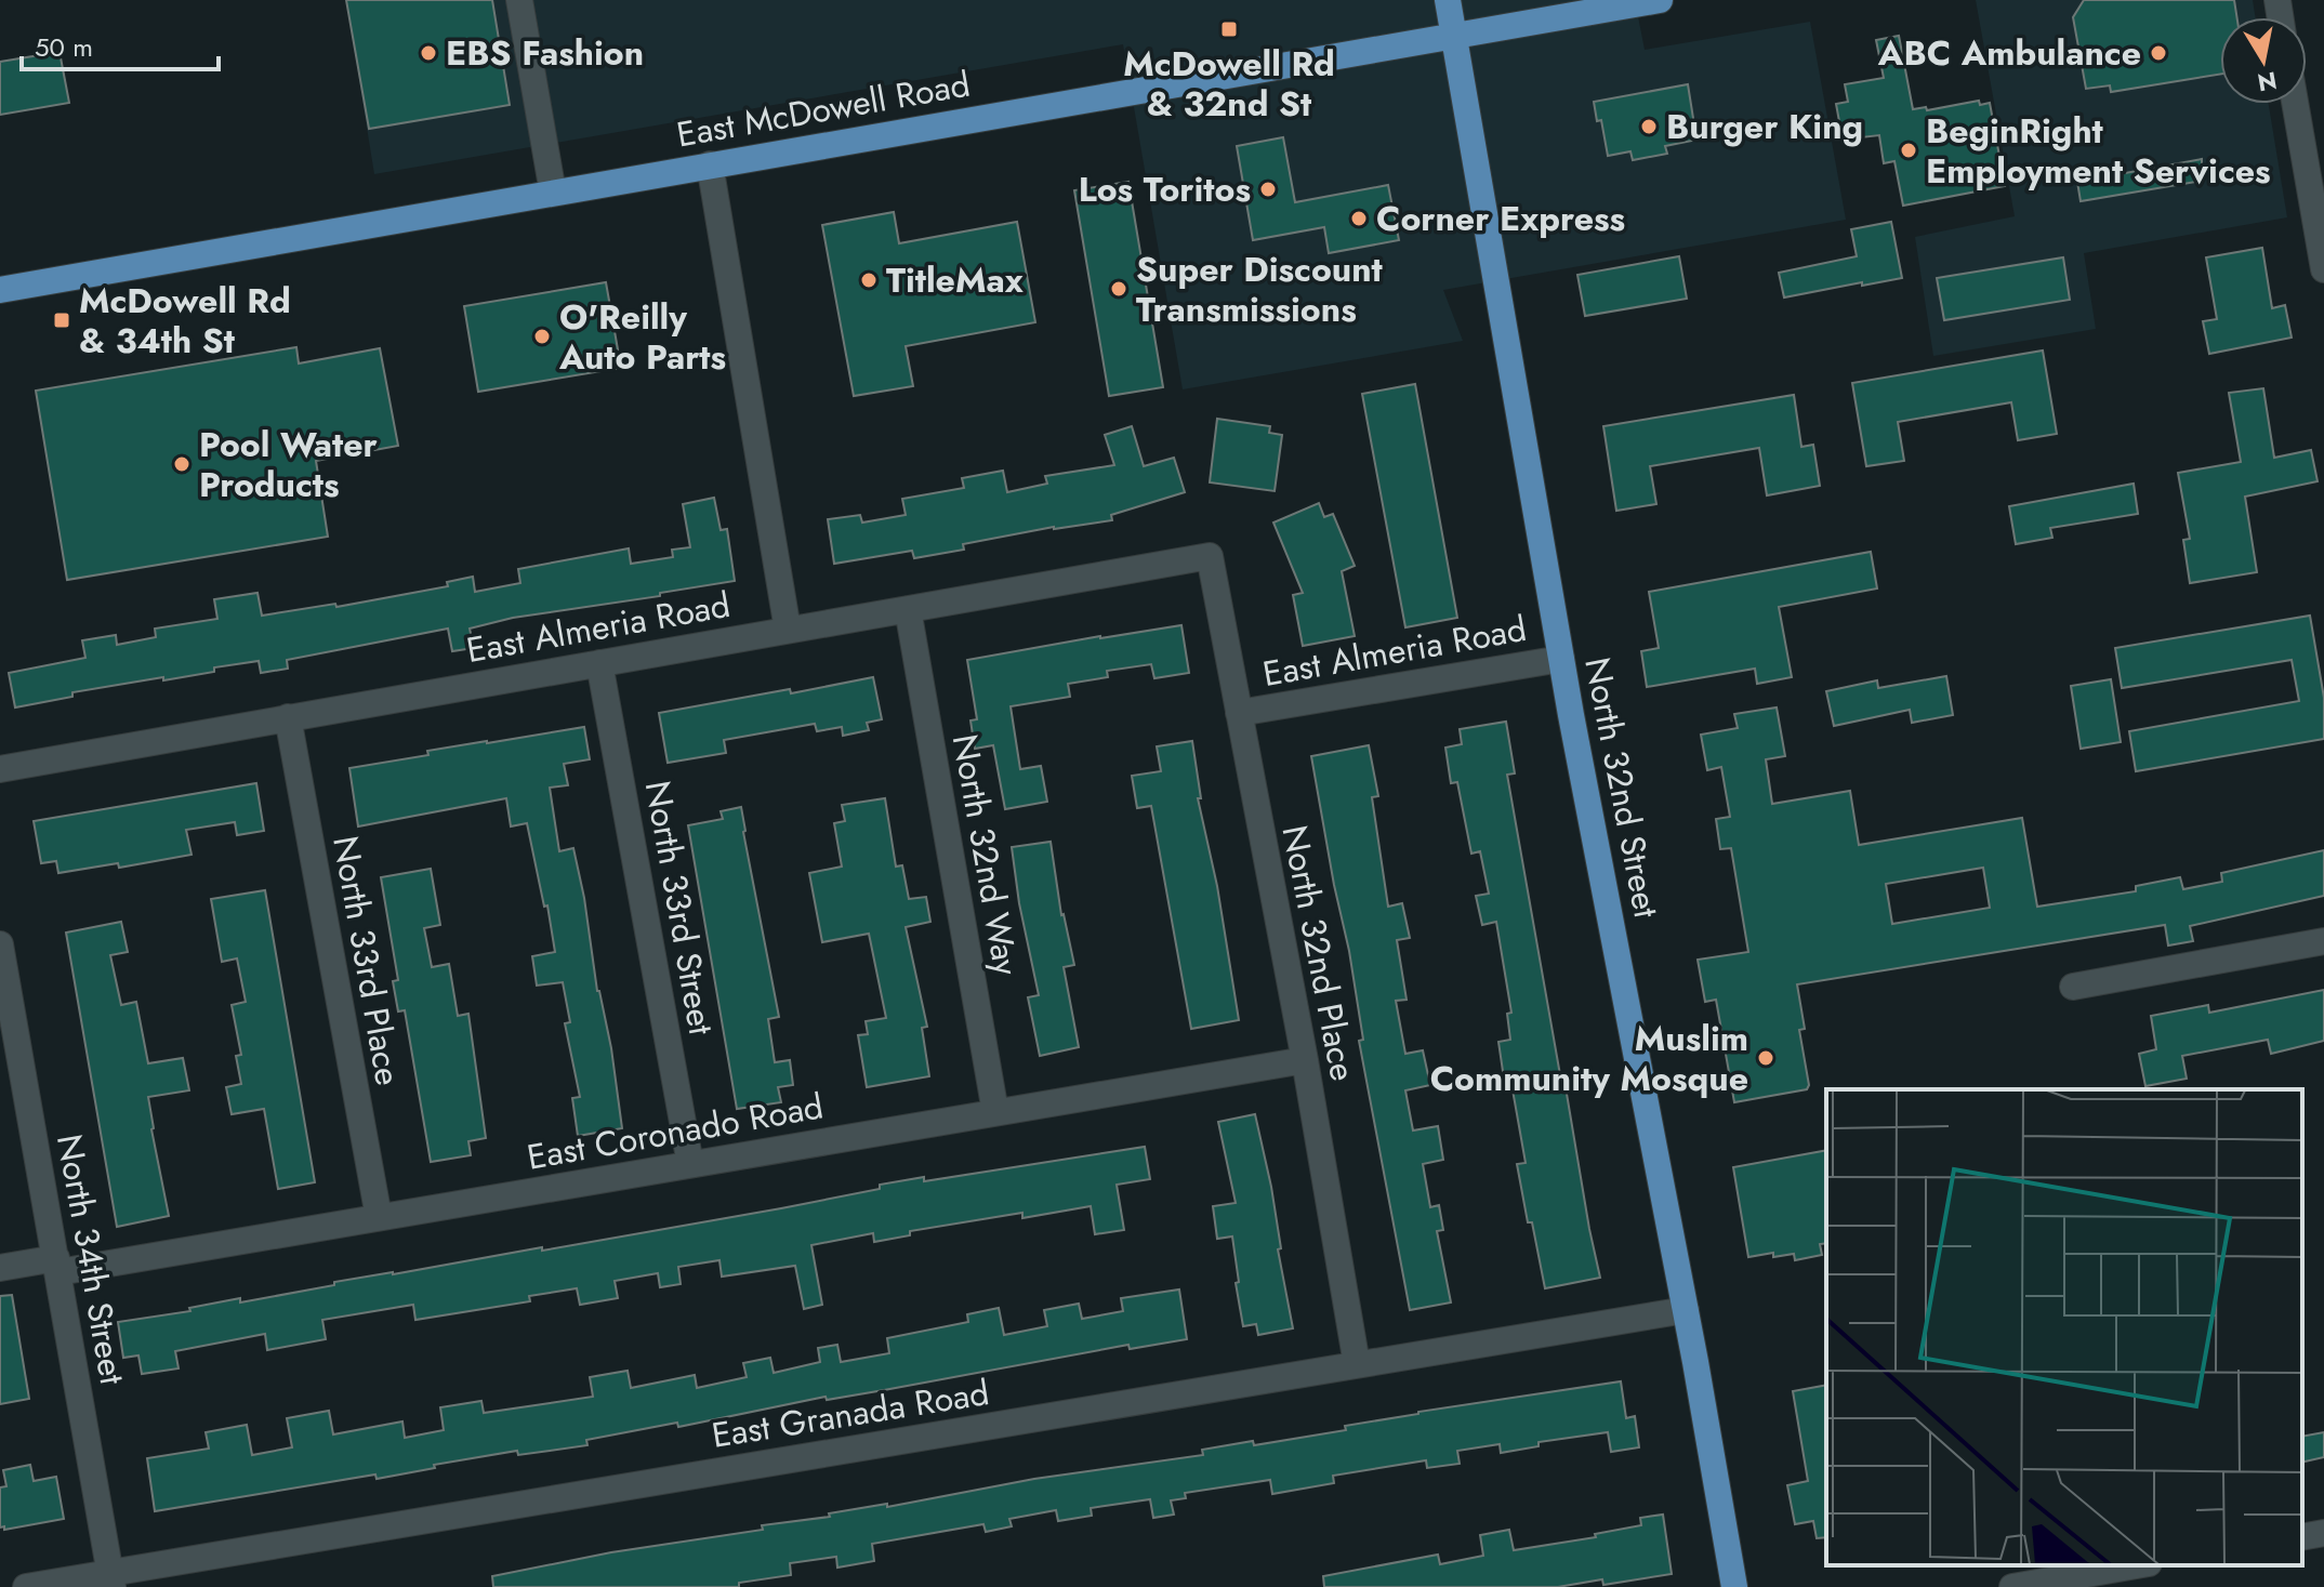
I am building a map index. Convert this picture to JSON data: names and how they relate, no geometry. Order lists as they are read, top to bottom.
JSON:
{
  "streets": {
    "main road": ["East McDowell Road", "North 32nd Street"],
    "street": [
      "East Almeria Road",
      "North 32nd Way",
      "North 33rd Street",
      "North 32nd Place",
      "North 33rd Place",
      "East Coronado Road",
      "North 34th Street",
      "East Granada Road"
    ]
  },
  "crossings": [
    ["East McDowell Road", "North 32nd Street"],
    ["East Almeria Road", "North 32nd Street"],
    ["East Almeria Road", "North 32nd Way"],
    ["East Almeria Road", "North 33rd Street"],
    ["East Almeria Road", "North 32nd Place"],
    ["East Almeria Road", "North 33rd Place"],
    ["North 32nd Street", "East Granada Road"],
    ["North 32nd Way", "East Coronado Road"],
    ["North 33rd Street", "East Coronado Road"],
    ["North 32nd Place", "East Coronado Road"],
    ["North 32nd Place", "East Granada Road"],
    ["North 33rd Place", "East Coronado Road"],
    ["East Coronado Road", "North 34th Street"],
    ["North 34th Street", "East Granada Road"]
  ],
  "places": {
    "transit": ["McDowell Rd & 32nd St", "McDowell Rd & 34th St"],
    "other": [
      "EBS Fashion",
      "ABC Ambulance",
      "Burger King",
      "BeginRight Employment Services",
      "Los Toritos",
      "Corner Express",
      "TitleMax",
      "Super Discount Transmissions",
      "O'Reilly Auto Parts",
      "Pool Water Products",
      "Muslim Community Mosque"
    ]
  },
  "scale_bar": "50 m",
  "north": "bottom"
}
